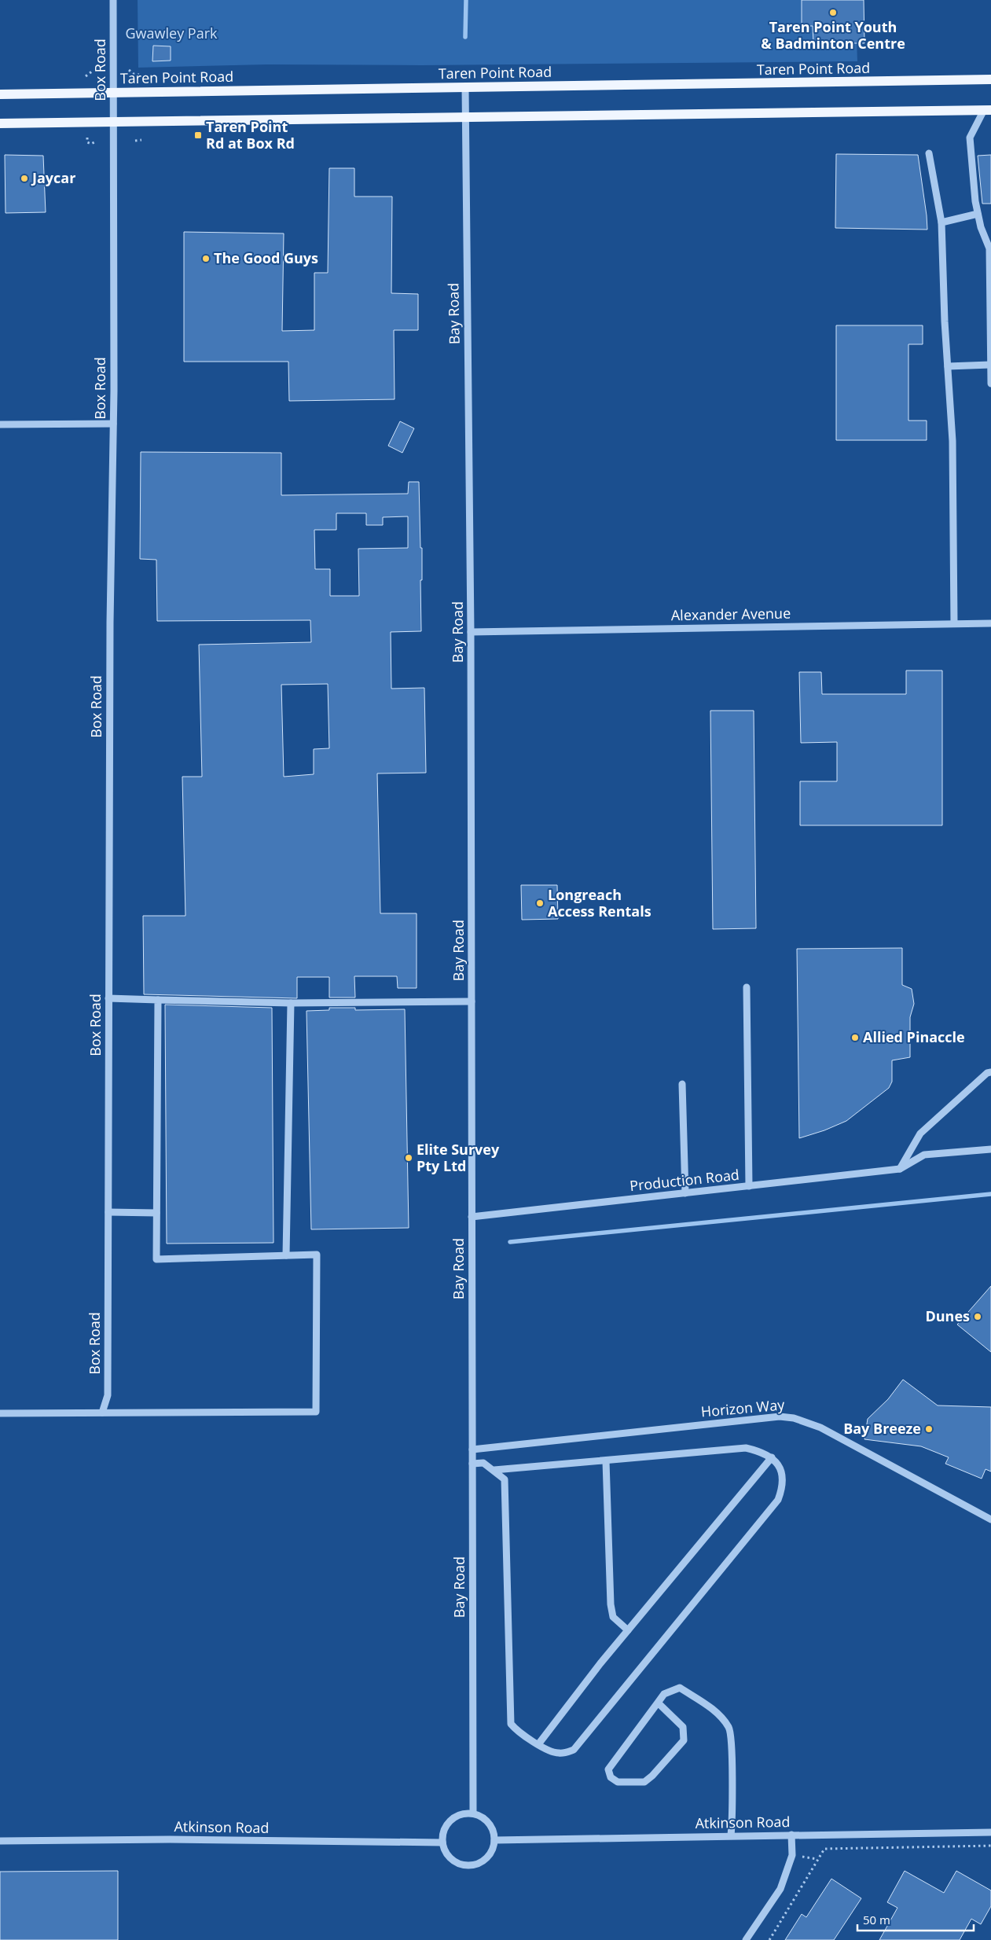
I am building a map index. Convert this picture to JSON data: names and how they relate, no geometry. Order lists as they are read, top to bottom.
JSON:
{
  "streets": {
    "main road": ["Taren Point Road"],
    "street": [
      "Box Road",
      "Bay Road",
      "Alexander Avenue",
      "Production Road",
      "Horizon Way",
      "Atkinson Road"
    ]
  },
  "crossings": [
    ["Taren Point Road", "Box Road"],
    ["Taren Point Road", "Bay Road"],
    ["Bay Road", "Alexander Avenue"],
    ["Bay Road", "Production Road"],
    ["Bay Road", "Horizon Way"],
    ["Bay Road", "Atkinson Road"]
  ],
  "parks": ["Gwawley Park"],
  "places": {
    "other": [
      "Taren Point Youth & Badminton Centre",
      "Jaycar",
      "The Good Guys",
      "Longreach Access Rentals",
      "Allied Pinaccle",
      "Elite Survey Pty Ltd",
      "Dunes",
      "Bay Breeze"
    ],
    "transit": ["Taren Point Rd at Box Rd"]
  },
  "scale_bar": "50 m"
}
